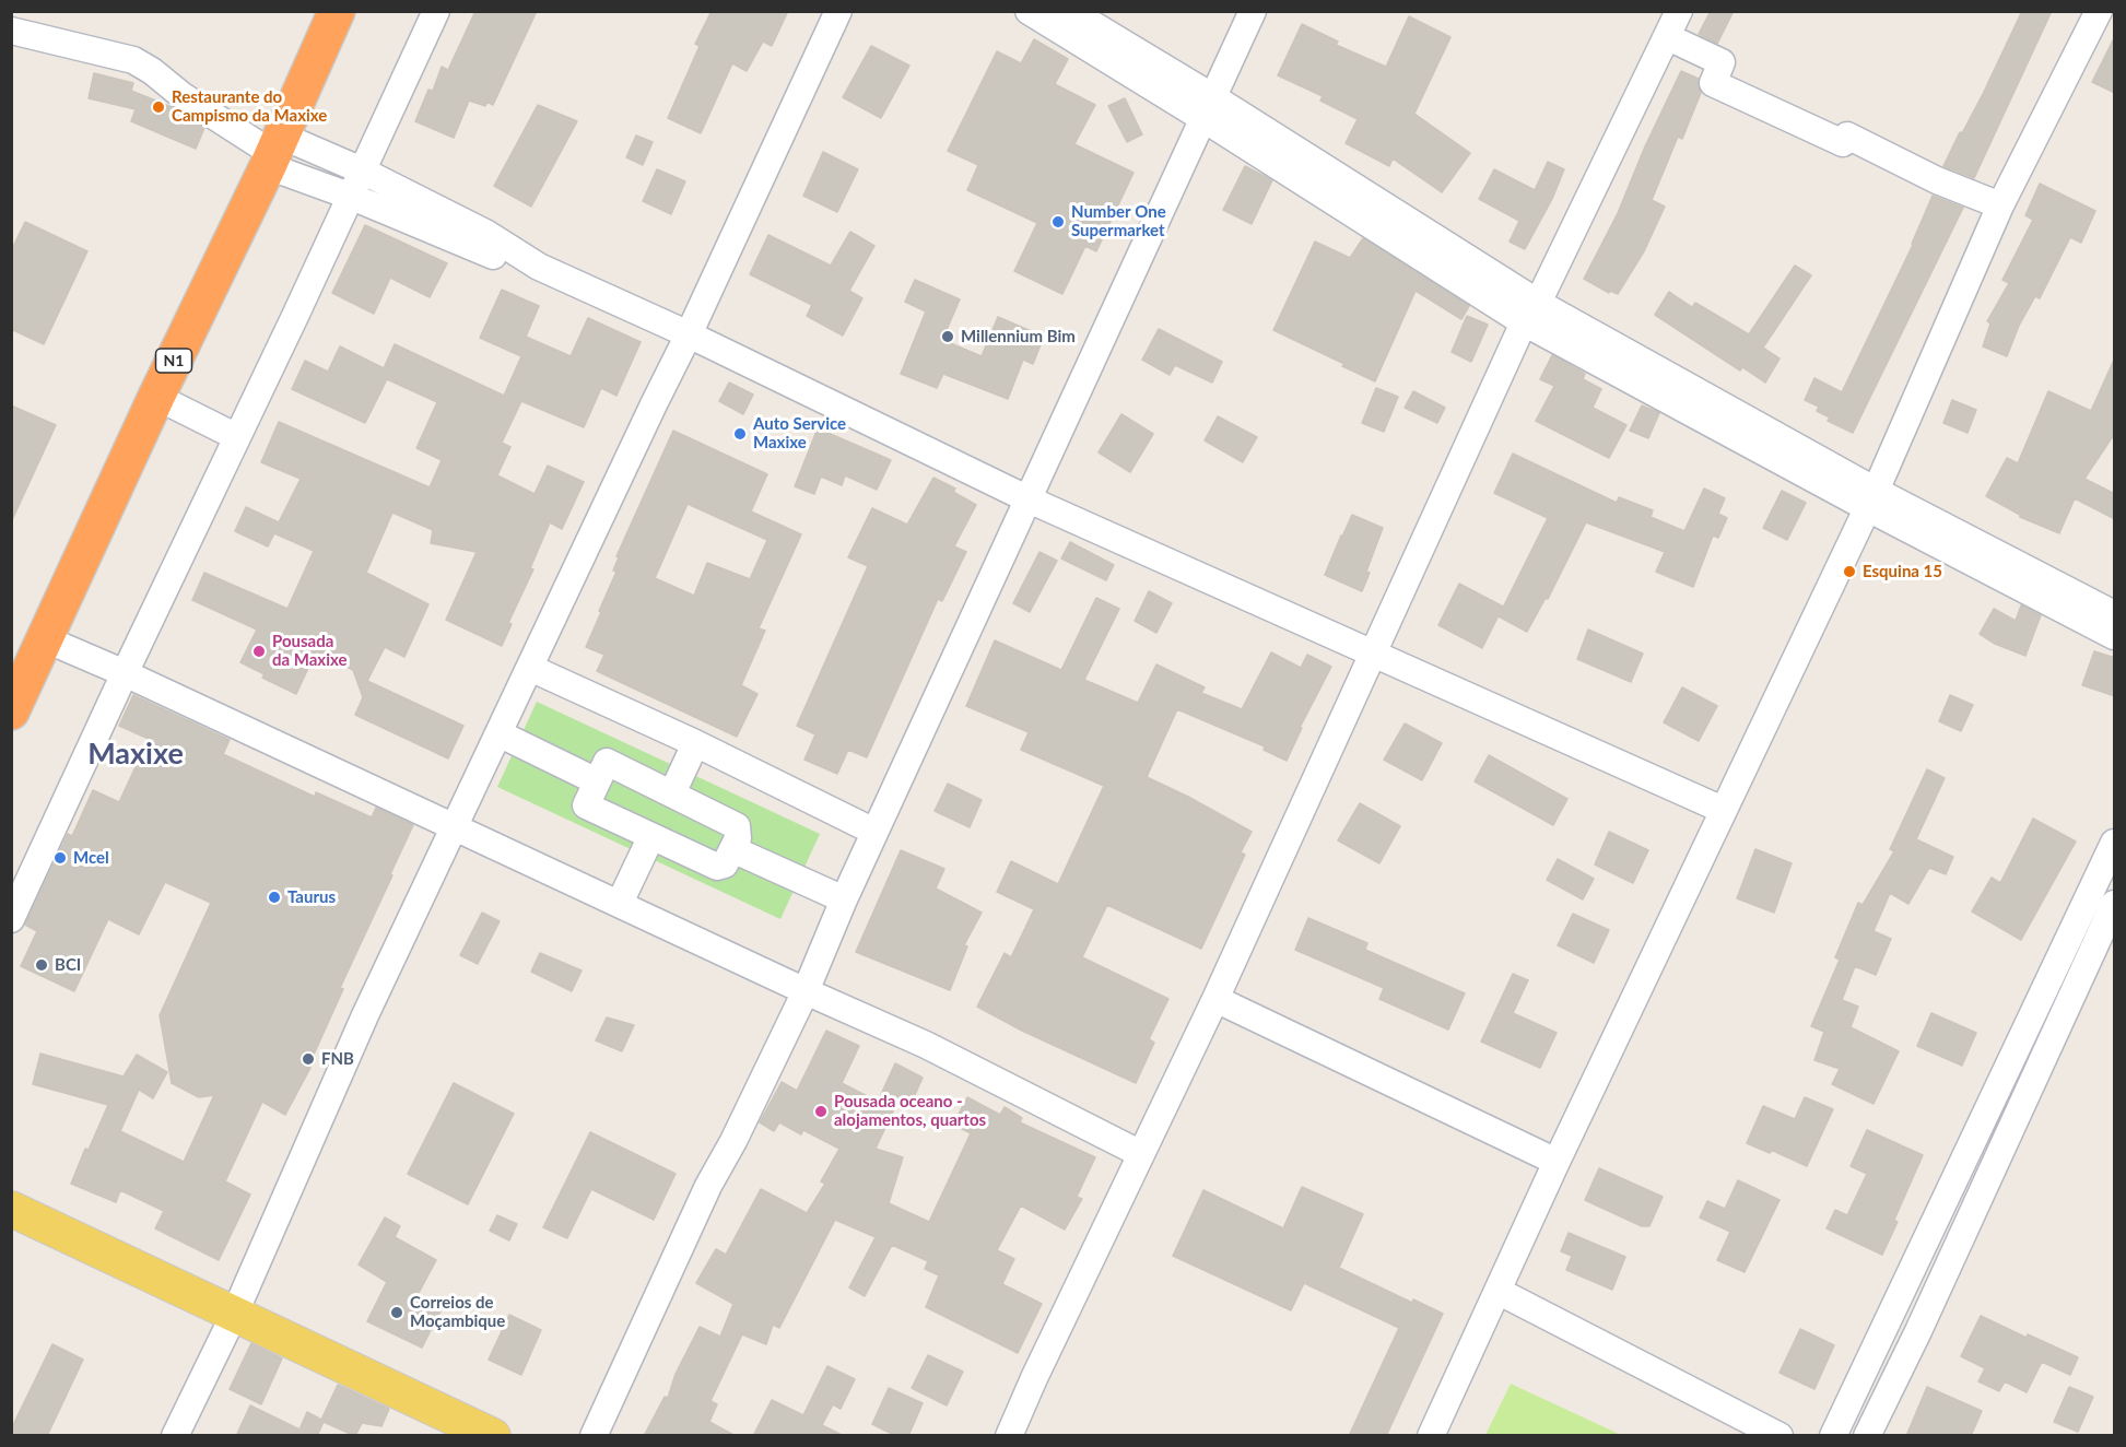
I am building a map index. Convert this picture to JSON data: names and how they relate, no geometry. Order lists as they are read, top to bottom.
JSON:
{
  "streets": {
    "highway": ["N1"]
  },
  "districts": ["Maxixe"],
  "places": [
    "Restaurante do Campismo da Maxixe",
    "Number One Supermarket",
    "Millennium Bim",
    "Auto Service Maxixe",
    "Esquina 15",
    "Pousada da Maxixe",
    "Mcel",
    "Taurus",
    "BCI",
    "FNB",
    "Pousada oceano - alojamentos, quartos",
    "Correios de Moçambique"
  ]
}
